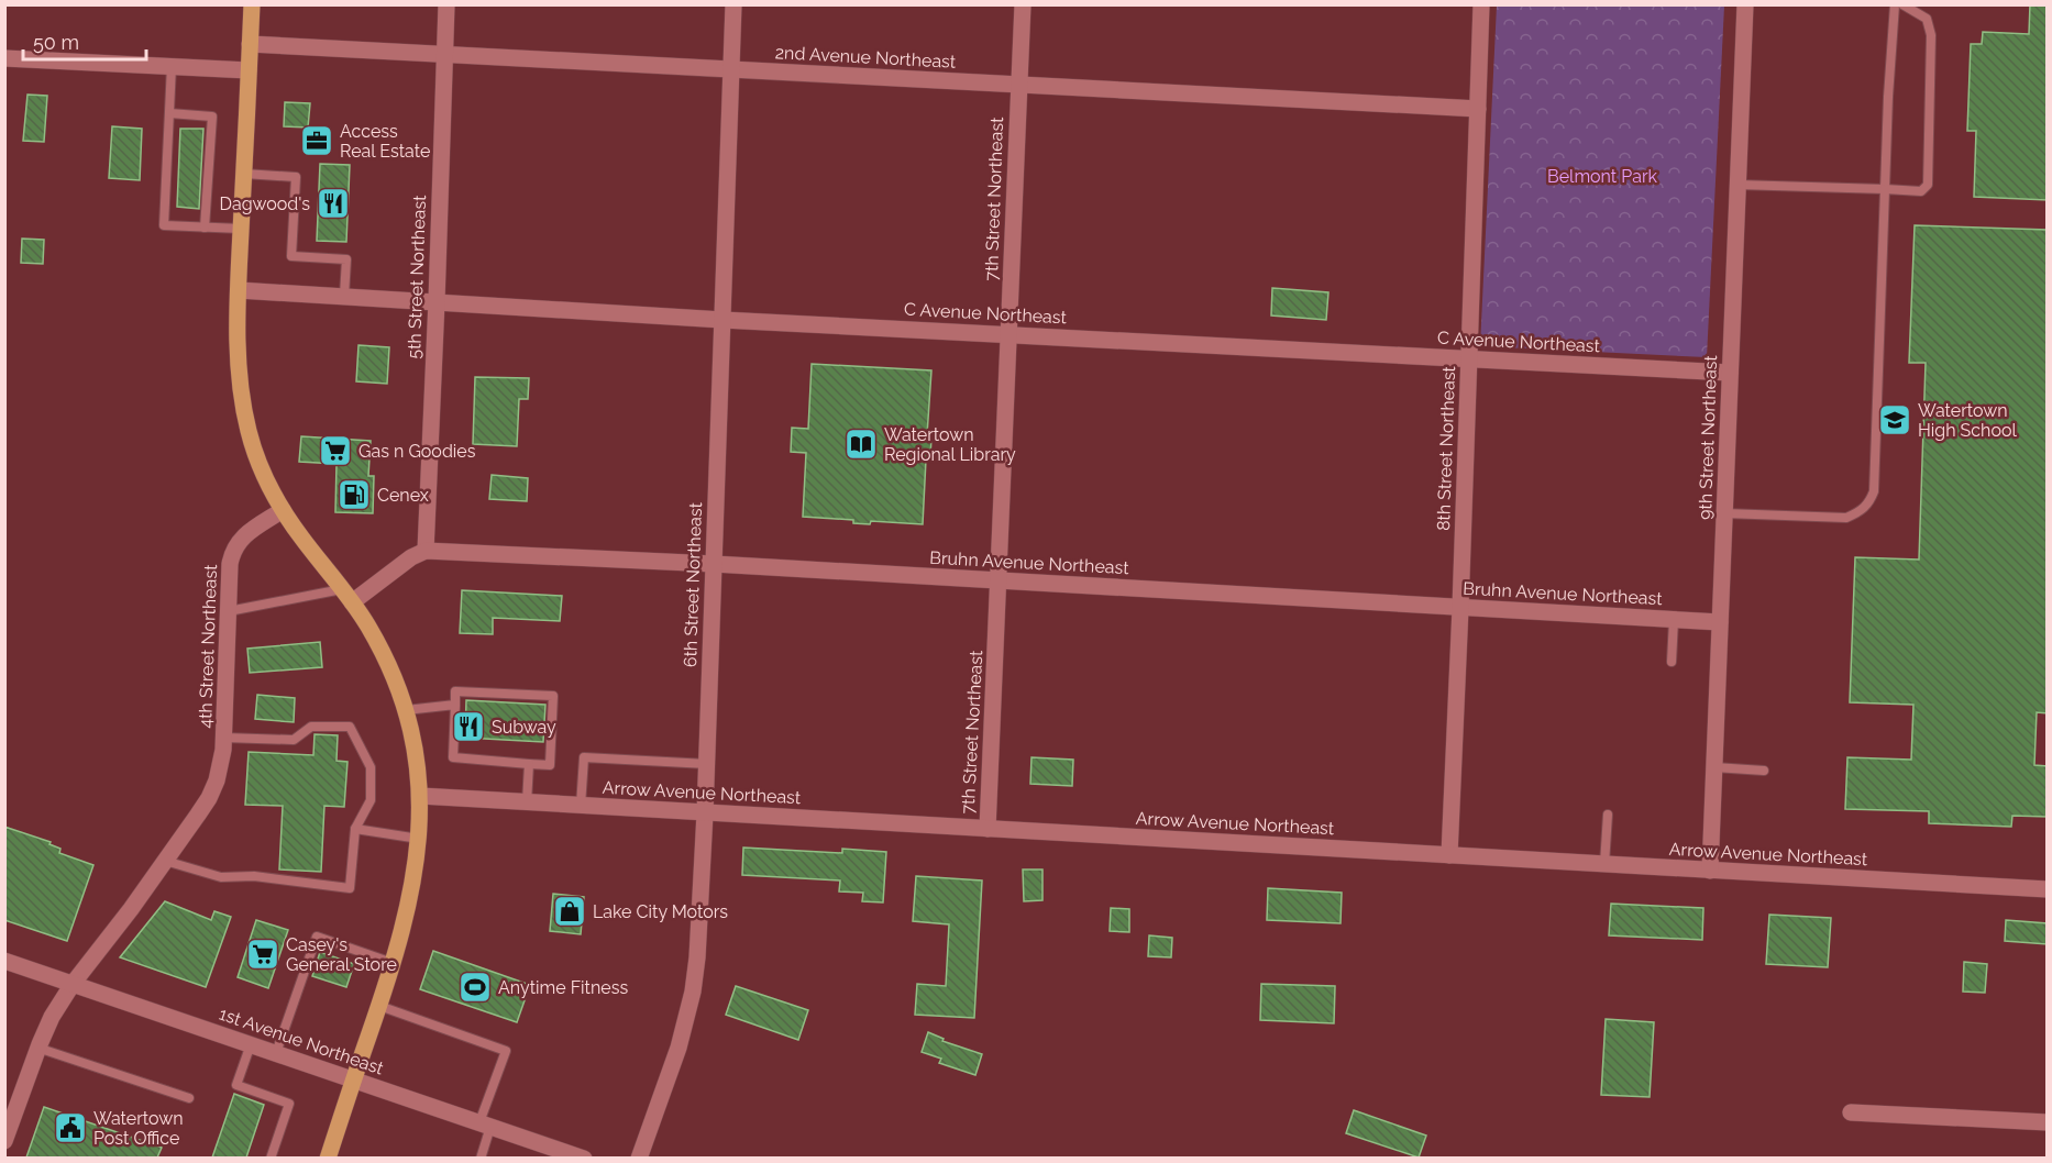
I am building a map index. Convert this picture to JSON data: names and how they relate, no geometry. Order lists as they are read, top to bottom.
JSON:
{
  "streets": {
    "street": [
      "2nd Avenue Northeast",
      "7th Street Northeast",
      "5th Street Northeast",
      "C Avenue Northeast",
      "9th Street Northeast",
      "8th Street Northeast",
      "Bruhn Avenue Northeast",
      "6th Street Northeast",
      "4th Street Northeast",
      "Arrow Avenue Northeast",
      "1st Avenue Northeast"
    ]
  },
  "crossings": [
    ["2nd Avenue Northeast", "7th Street Northeast"],
    ["2nd Avenue Northeast", "5th Street Northeast"],
    ["2nd Avenue Northeast", "8th Street Northeast"],
    ["2nd Avenue Northeast", "6th Street Northeast"],
    ["7th Street Northeast", "C Avenue Northeast"],
    ["7th Street Northeast", "Bruhn Avenue Northeast"],
    ["7th Street Northeast", "Arrow Avenue Northeast"],
    ["5th Street Northeast", "C Avenue Northeast"],
    ["5th Street Northeast", "Bruhn Avenue Northeast"],
    ["C Avenue Northeast", "9th Street Northeast"],
    ["C Avenue Northeast", "8th Street Northeast"],
    ["C Avenue Northeast", "6th Street Northeast"],
    ["9th Street Northeast", "Bruhn Avenue Northeast"],
    ["9th Street Northeast", "Arrow Avenue Northeast"],
    ["8th Street Northeast", "Bruhn Avenue Northeast"],
    ["8th Street Northeast", "Arrow Avenue Northeast"],
    ["Bruhn Avenue Northeast", "6th Street Northeast"],
    ["6th Street Northeast", "Arrow Avenue Northeast"],
    ["4th Street Northeast", "1st Avenue Northeast"]
  ],
  "parks": ["Belmont Park"],
  "places": {
    "office": ["Access Real Estate"],
    "restaurant": ["Dagwood's", "Subway"],
    "school or university": ["Watertown High School"],
    "library": ["Watertown Regional Library"],
    "supermarket": ["Gas n Goodies", "Casey's General Store"],
    "fuel station": ["Cenex"],
    "shop": ["Lake City Motors"],
    "sports": ["Anytime Fitness"],
    "public building": ["Watertown Post Office"]
  },
  "scale_bar": "50 m"
}
